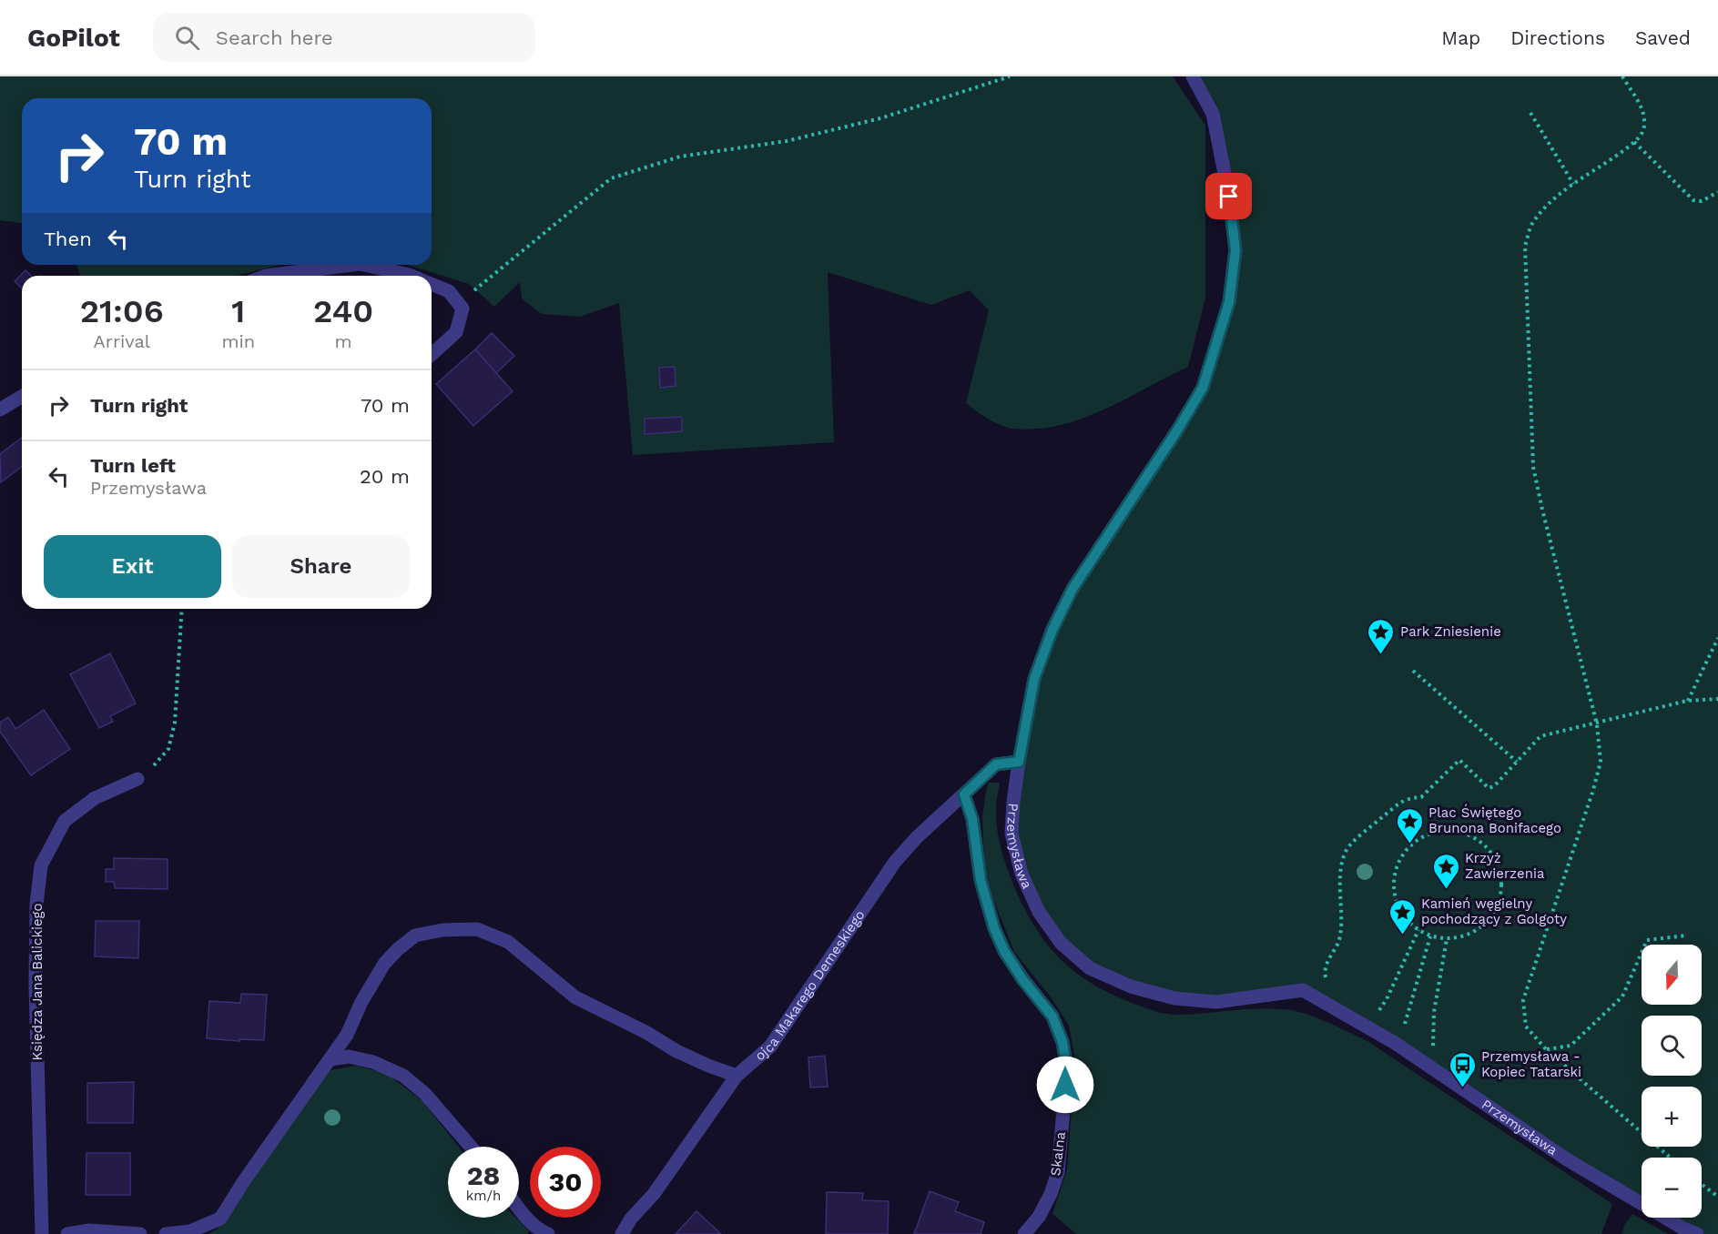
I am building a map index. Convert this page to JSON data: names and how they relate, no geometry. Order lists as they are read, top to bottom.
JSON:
{
  "streets": {
    "street": [
      "Przemysława",
      "Księdza Jana Balickiego",
      "ojca Makarego Demeskiego",
      "Skalna"
    ]
  },
  "crossings": [
    ["Przemysława", "ojca Makarego Demeskiego"],
    ["ojca Makarego Demeskiego", "Skalna"]
  ],
  "places": {
    "place": [
      "Park Zniesienie",
      "Plac Świętego Brunona Bonifacego",
      "Krzyż Zawierzenia",
      "Kamień węgielny pochodzący z Golgoty"
    ],
    "bus stop": ["Przemysława - Kopiec Tatarski"]
  },
  "north": "bottom",
  "page": {
    "header": "GoPilot",
    "search": "Search here",
    "nav": ["Map", "Directions", "Saved"],
    "turn": ["70 m", "Turn right"],
    "then": "Then",
    "eta": [
      "21:06",
      "Arrival",
      "1",
      "min",
      "240",
      "m"
    ],
    "list": [
      {
        "name": "Turn right",
        "value": "70 m"
      },
      {
        "name": "Turn left",
        "note": "Przemysława",
        "value": "20 m"
      }
    ],
    "buttons": ["Exit", "Share"],
    "map_buttons": ["+", "−"],
    "speed": "28 km/h",
    "limit": "30"
  }
}
